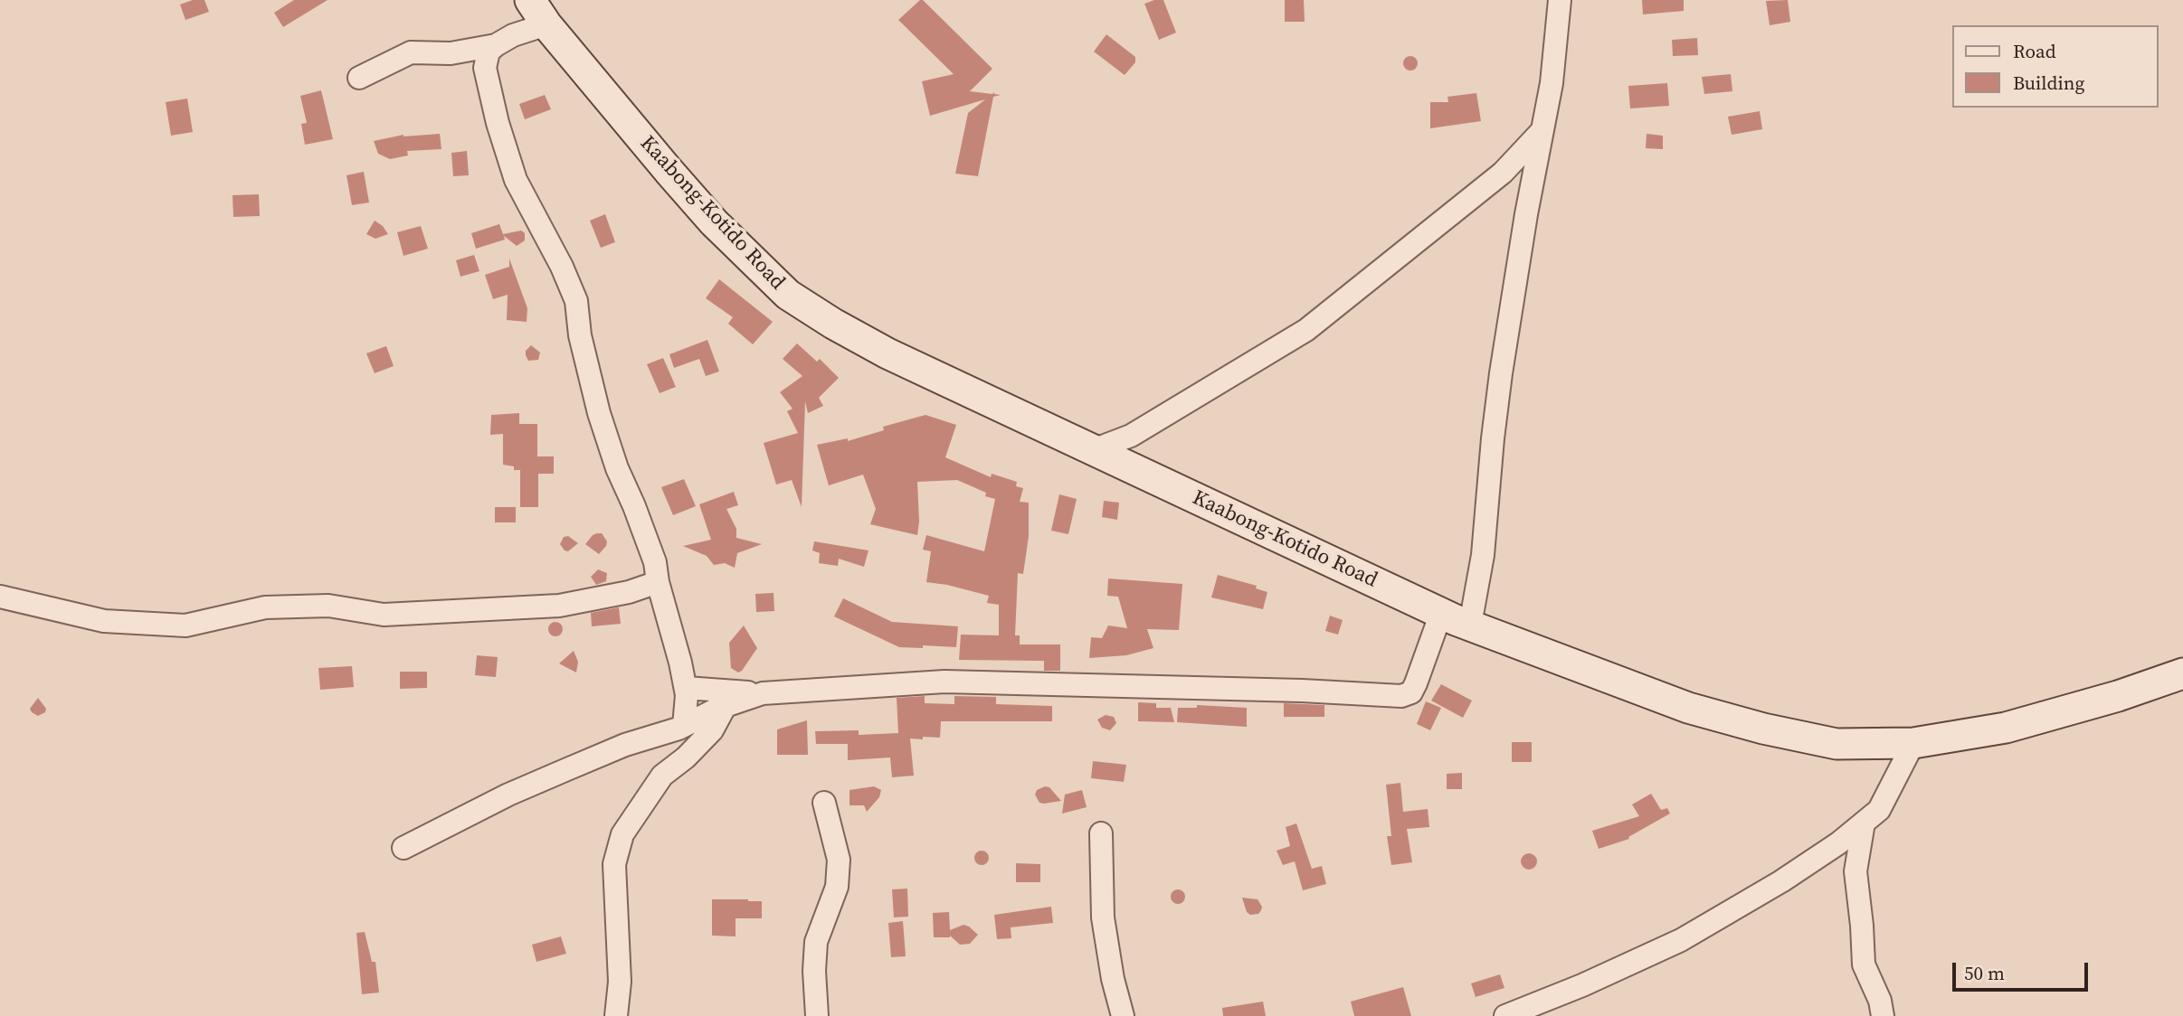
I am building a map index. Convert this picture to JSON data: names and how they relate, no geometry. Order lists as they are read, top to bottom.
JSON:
{
  "streets": {
    "main road": ["Kaabong-Kotido Road"]
  },
  "legend": ["Road", "Building"],
  "scale_bar": "50 m"
}
